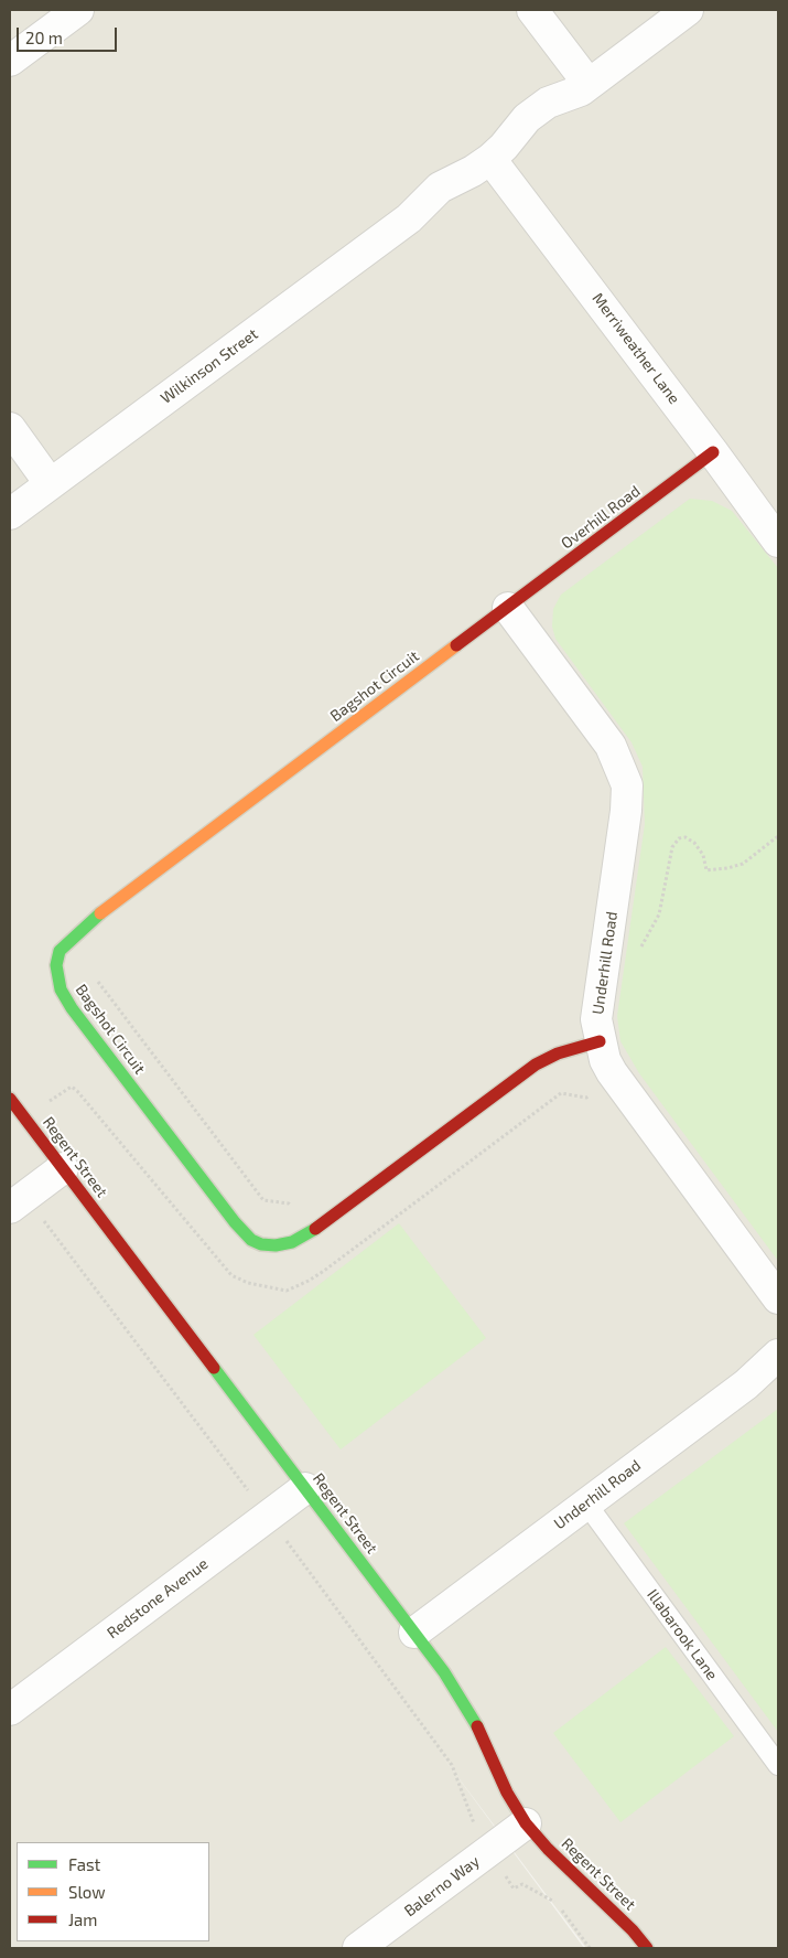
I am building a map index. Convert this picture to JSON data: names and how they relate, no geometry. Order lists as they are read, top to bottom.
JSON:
{
  "streets": {
    "street": [
      "Merriweather Lane",
      "Wilkinson Street",
      "Overhill Road",
      "Bagshot Circuit",
      "Underhill Road",
      "Regent Street",
      "Redstone Avenue",
      "Balerno Way"
    ],
    "lane": ["Illabarook Lane"]
  },
  "crossings": [
    ["Merriweather Lane", "Wilkinson Street"],
    ["Merriweather Lane", "Overhill Road"],
    ["Overhill Road", "Bagshot Circuit"],
    ["Overhill Road", "Underhill Road"],
    ["Bagshot Circuit", "Underhill Road"],
    ["Underhill Road", "Regent Street"],
    ["Underhill Road", "Illabarook Lane"],
    ["Regent Street", "Redstone Avenue"],
    ["Regent Street", "Balerno Way"]
  ],
  "legend": ["Fast", "Slow", "Jam"],
  "scale_bar": "20 m"
}
